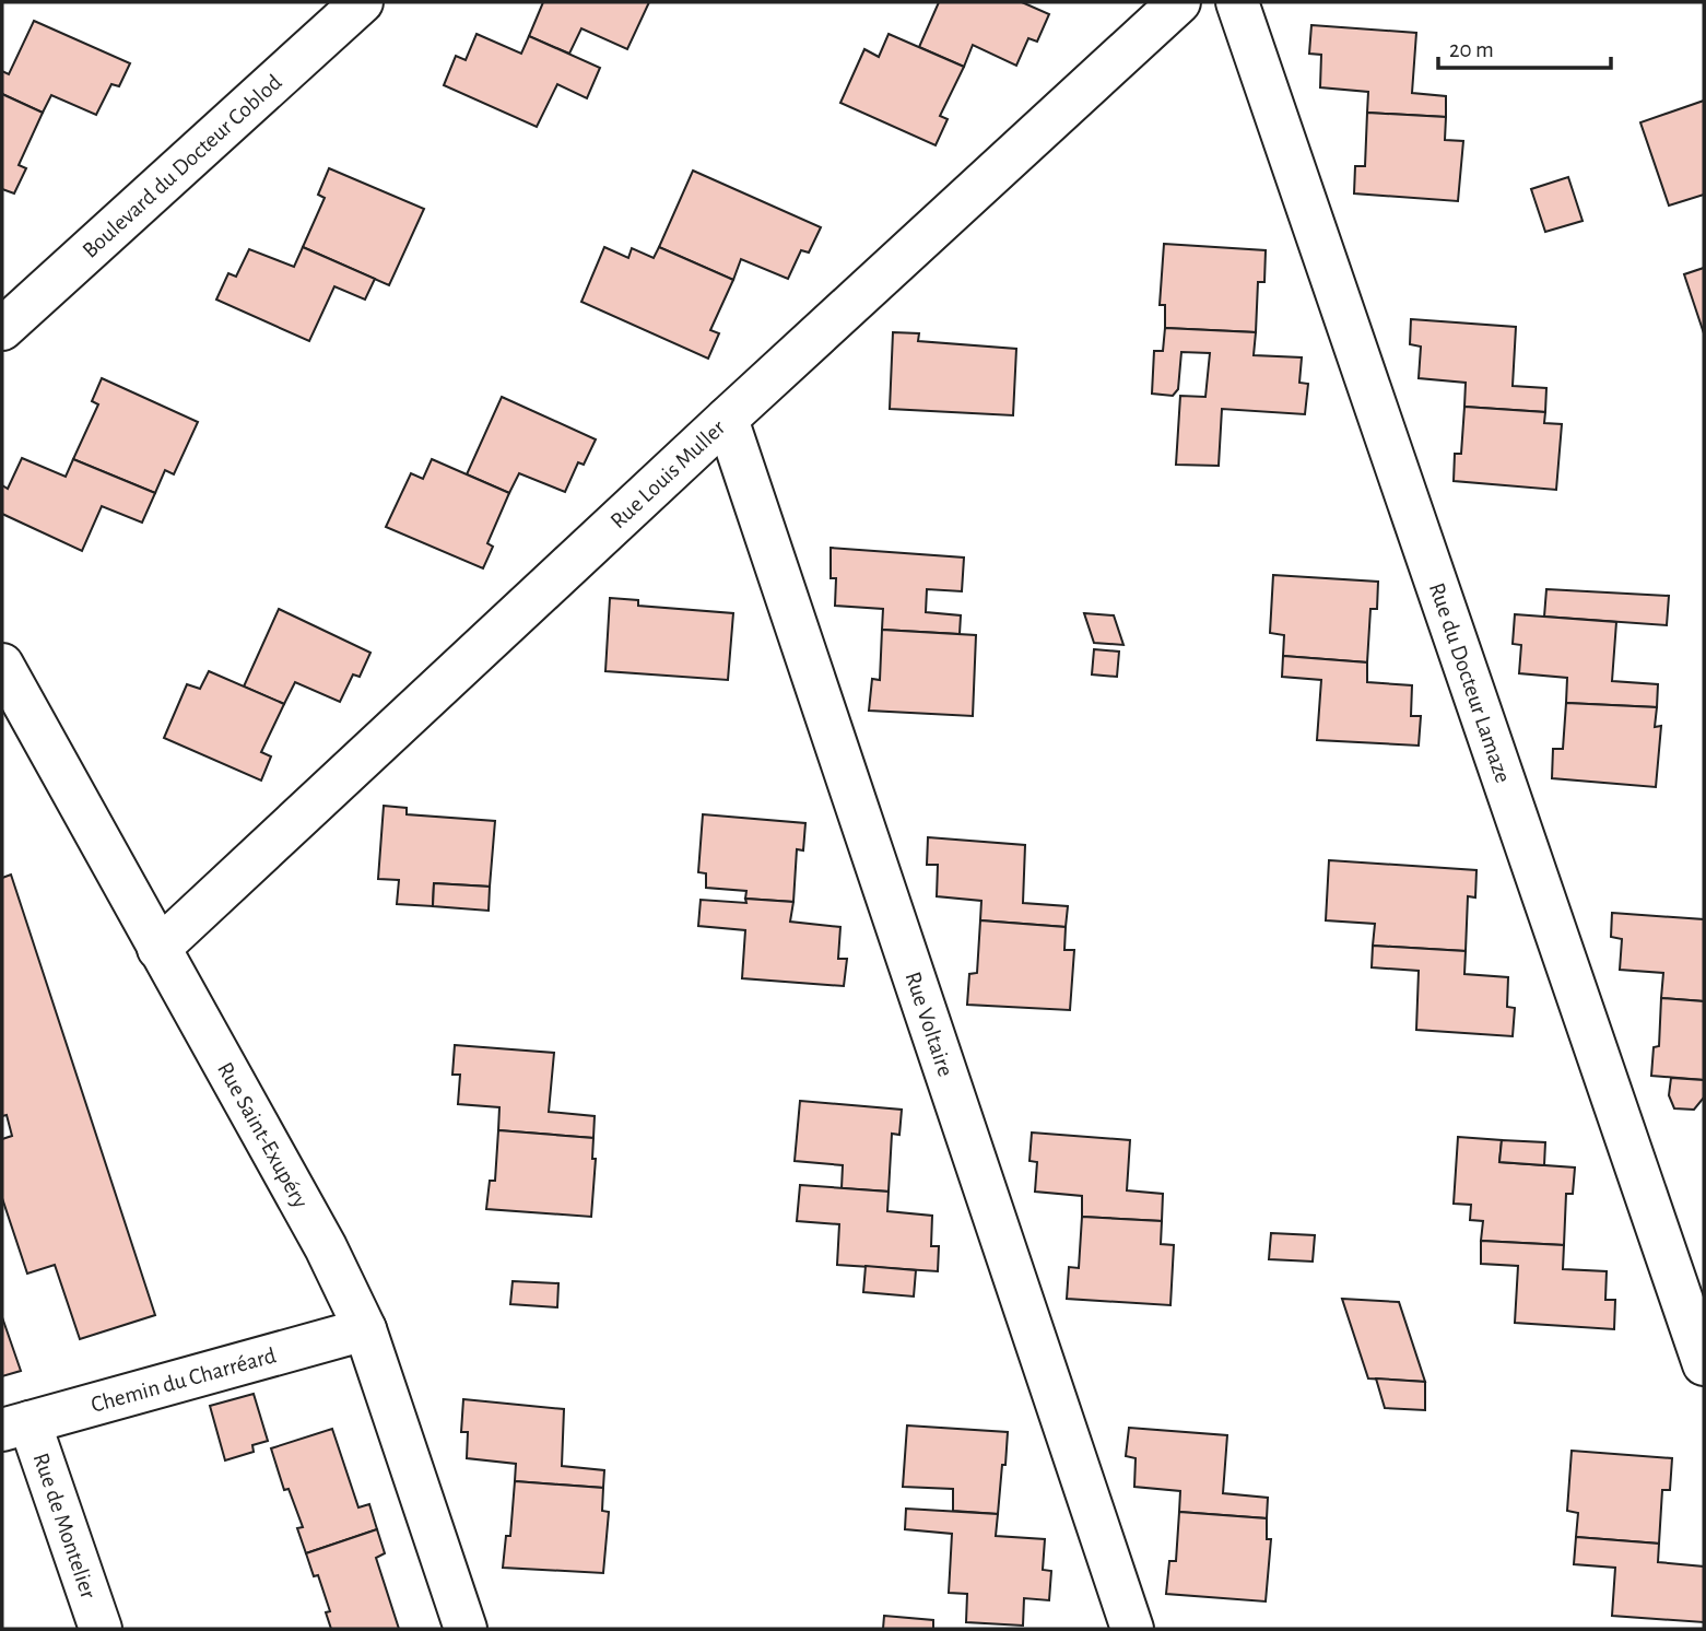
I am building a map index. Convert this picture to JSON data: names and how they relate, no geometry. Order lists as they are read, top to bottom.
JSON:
{
  "streets": {
    "street": [
      "Boulevard du Docteur Coblod",
      "Rue Louis Muller",
      "Rue du Docteur Lamaze",
      "Rue Voltaire",
      "Rue Saint-Exupéry",
      "Chemin du Charréard",
      "Rue de Montelier"
    ]
  },
  "crossings": [
    ["Rue Louis Muller", "Rue Voltaire"],
    ["Rue Louis Muller", "Rue Saint-Exupéry"],
    ["Rue Saint-Exupéry", "Chemin du Charréard"],
    ["Chemin du Charréard", "Rue de Montelier"]
  ],
  "scale_bar": "20 m"
}
